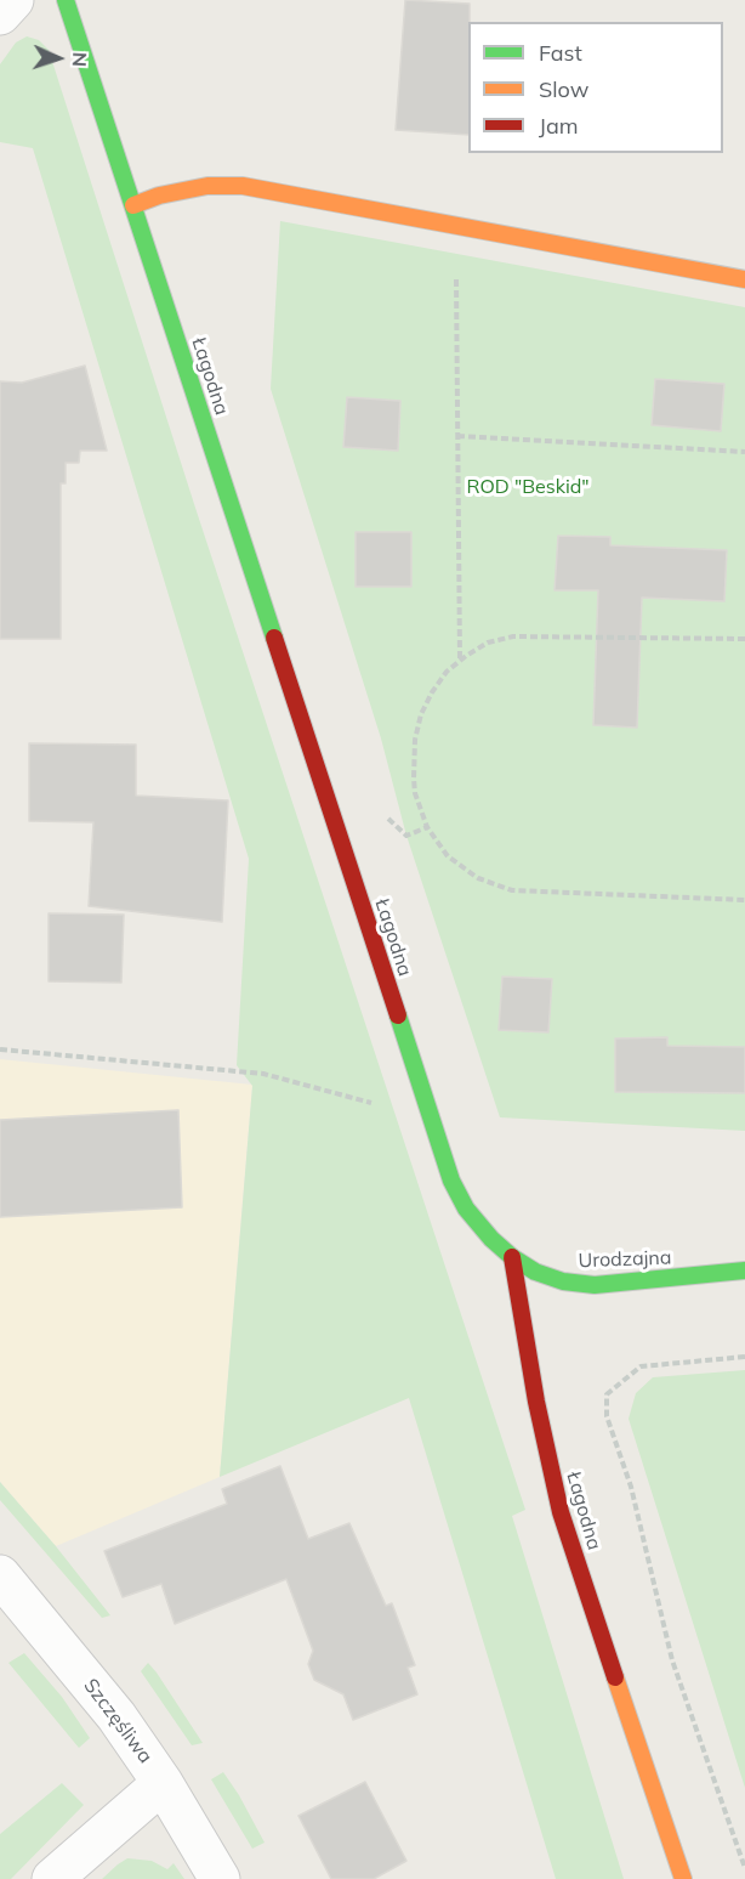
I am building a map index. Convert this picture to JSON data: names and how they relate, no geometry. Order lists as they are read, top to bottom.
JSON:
{
  "streets": {
    "street": ["Łagodna", "Urodzajna", "Szczęśliwa"]
  },
  "crossings": [
    ["Łagodna", "Urodzajna"]
  ],
  "parks": ["ROD \"Beskid\""],
  "legend": ["Fast", "Slow", "Jam"],
  "north": "right"
}
